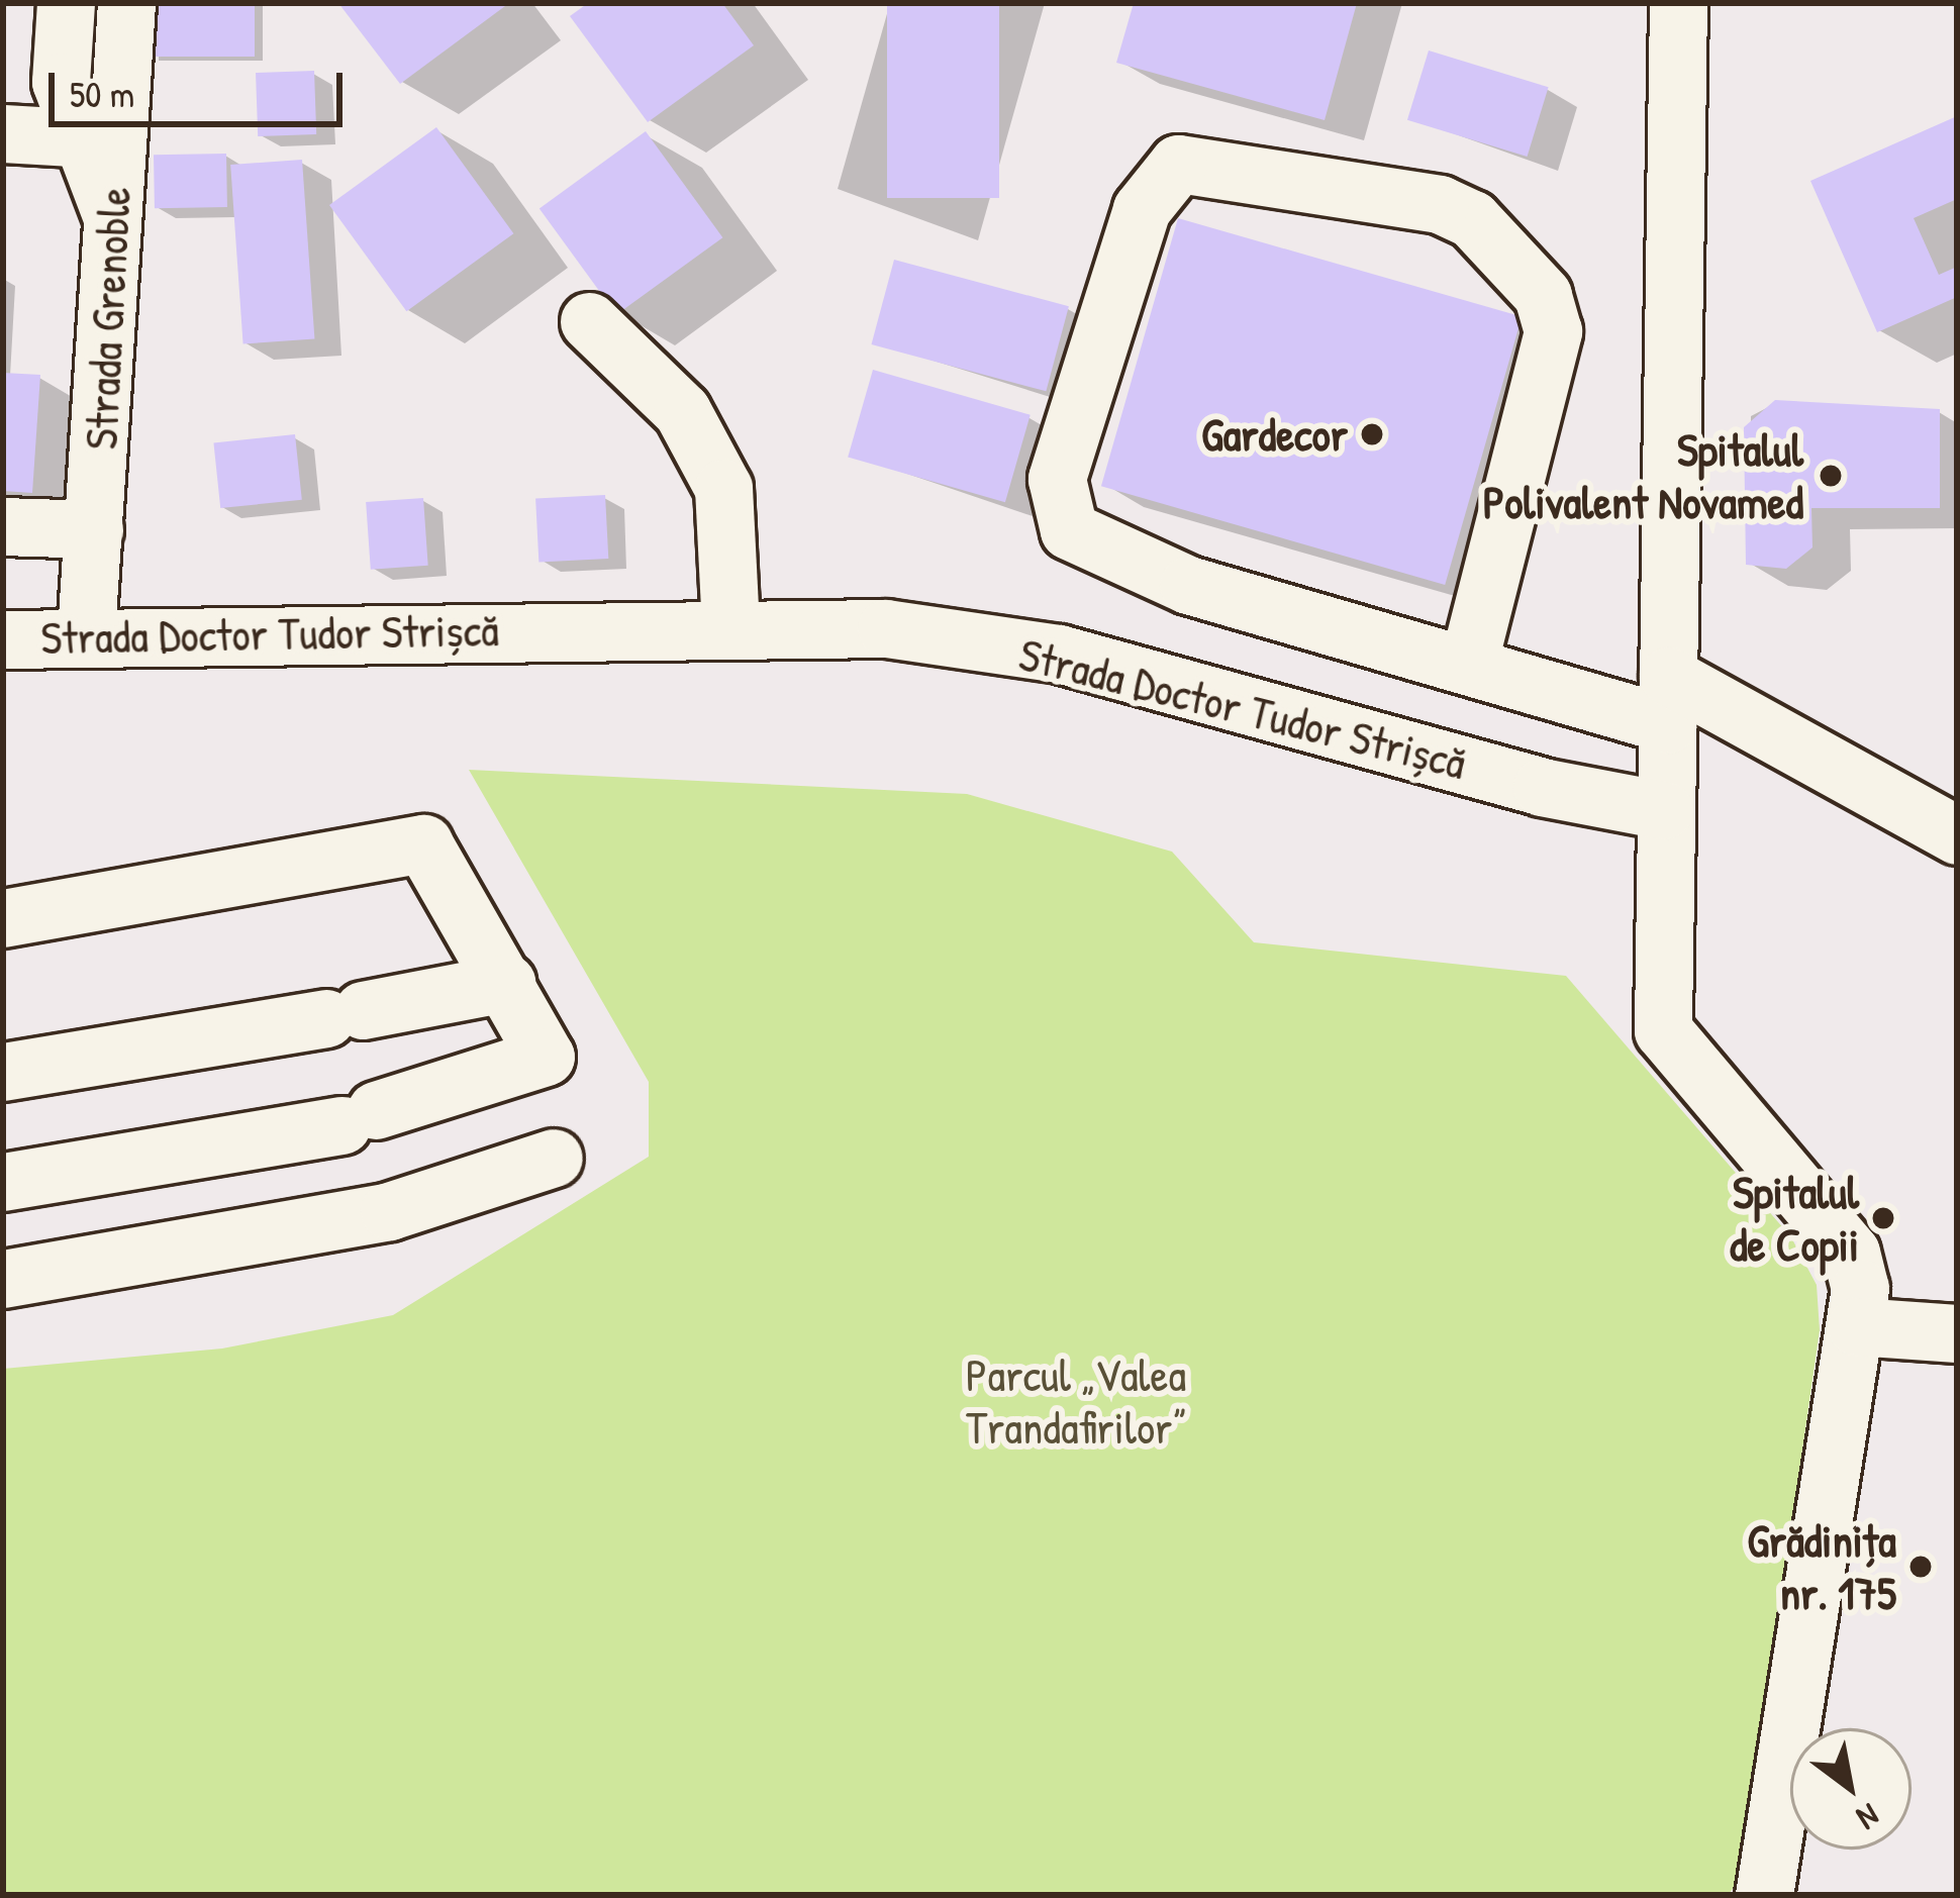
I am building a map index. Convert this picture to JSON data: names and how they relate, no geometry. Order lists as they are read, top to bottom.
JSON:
{
  "streets": {
    "street": ["Strada Grenoble", "Strada Doctor Tudor Strișcă"]
  },
  "crossings": [
    ["Strada Grenoble", "Strada Doctor Tudor Strișcă"]
  ],
  "parks": ["Parcul „Valea Trandafirilor”"],
  "places": [
    "Gardecor",
    "Spitalul Polivalent Novamed",
    "Spitalul de Copii",
    "Grădinița nr. 175"
  ],
  "scale_bar": "50 m",
  "north": "bottom right"
}
